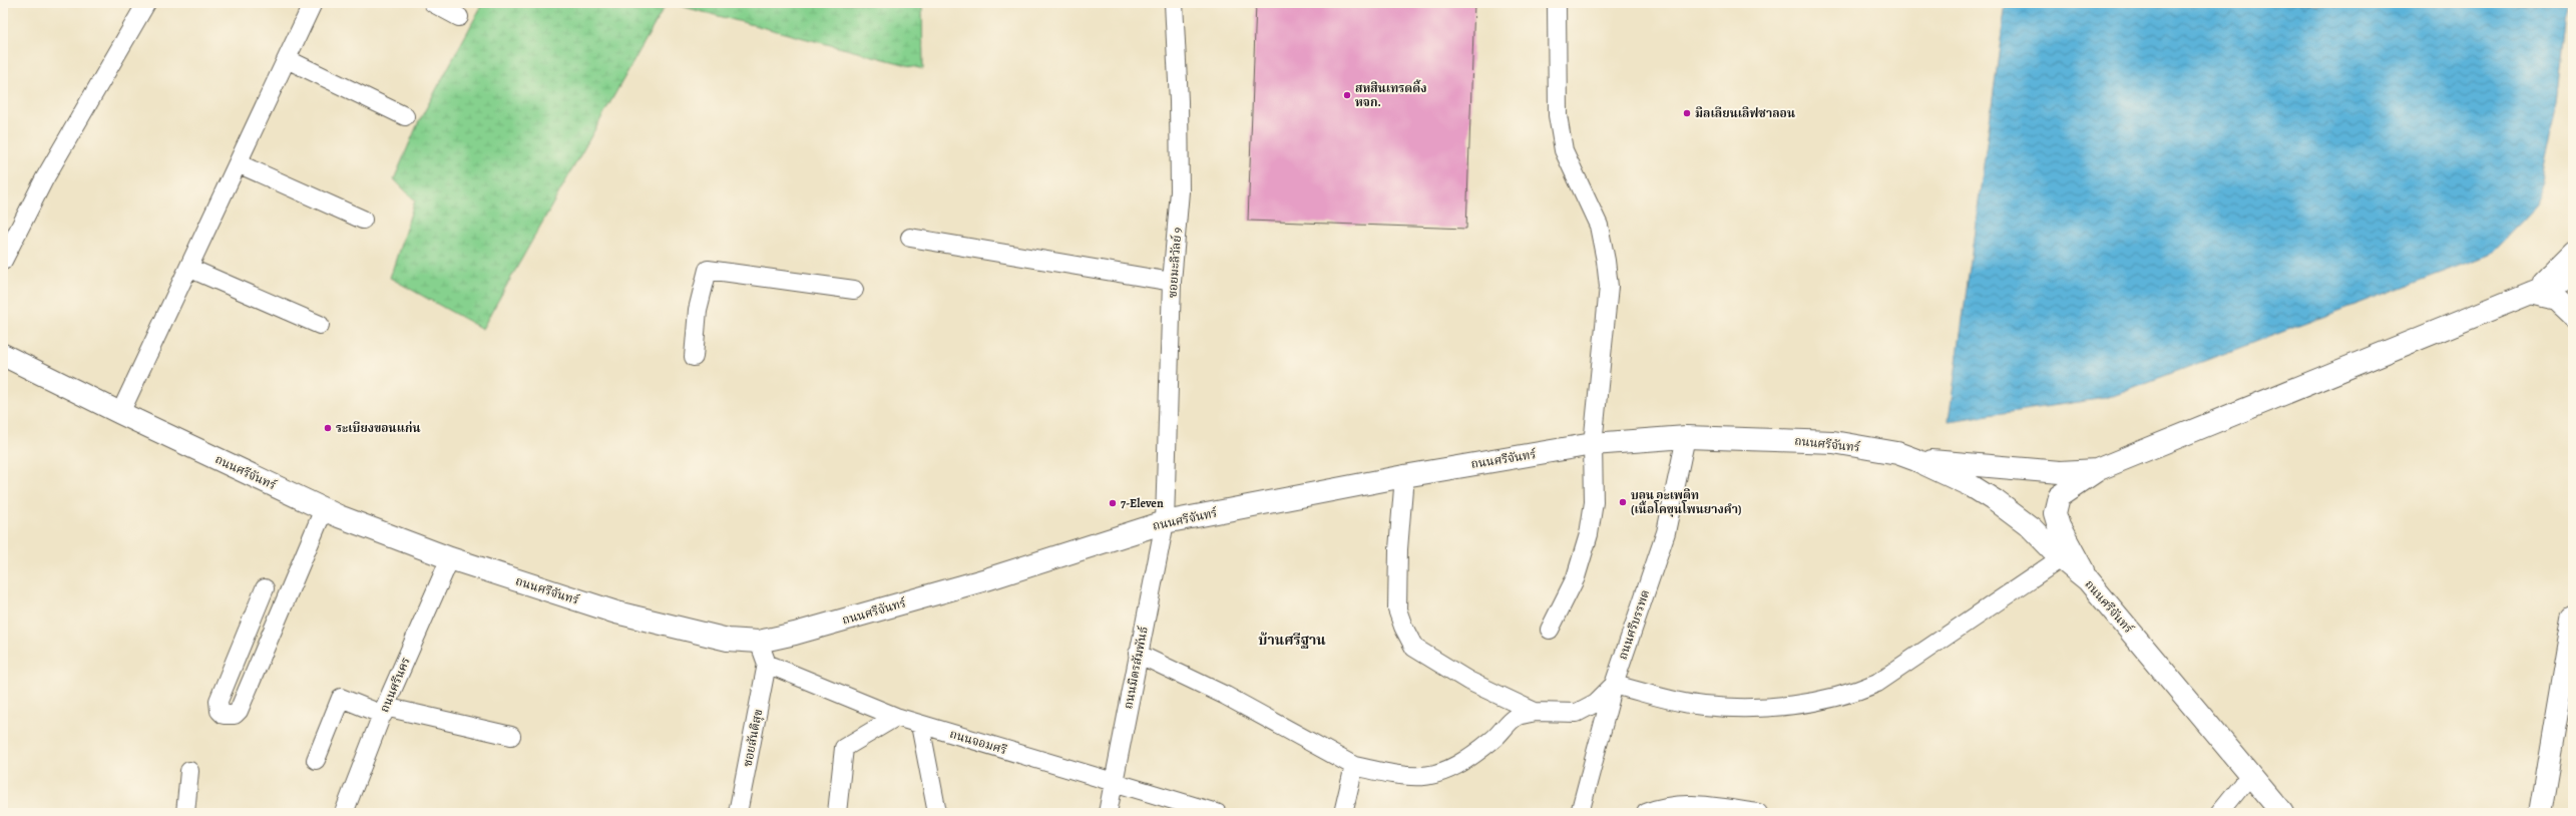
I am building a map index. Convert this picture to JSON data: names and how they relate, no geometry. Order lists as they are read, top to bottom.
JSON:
{
  "streets": {
    "main road": ["ถนนศรีจันทร์"],
    "street": [
      "ซอยมะลิวัลย์ 9",
      "ถนนศรีบรรพด",
      "ถนนมิตรสัมพันธ์",
      "ถนนศรีนคร",
      "ซอยสันติสุข",
      "ถนนจอมศรี"
    ]
  },
  "crossings": [
    ["ซอยมะลิวัลย์ 9", "ถนนศรีจันทร์"],
    ["ซอยมะลิวัลย์ 9", "ถนนมิตรสัมพันธ์"],
    ["ถนนศรีจันทร์", "ถนนศรีบรรพด"],
    ["ถนนศรีจันทร์", "ถนนมิตรสัมพันธ์"],
    ["ถนนศรีจันทร์", "ถนนศรีนคร"],
    ["ถนนมิตรสัมพันธ์", "ถนนจอมศรี"],
    ["ซอยสันติสุข", "ถนนจอมศรี"]
  ],
  "districts": ["บ้านศรีฐาน"],
  "places": [
    "สหสินเทรดดิ้ง หจก.",
    "มิลเลียนเลิฟซาลอน",
    "ระเบียงขอนแก่น",
    "บอน อะเพติท (เนื้อโคขุนโพนยางคำ)",
    "7-Eleven"
  ]
}
